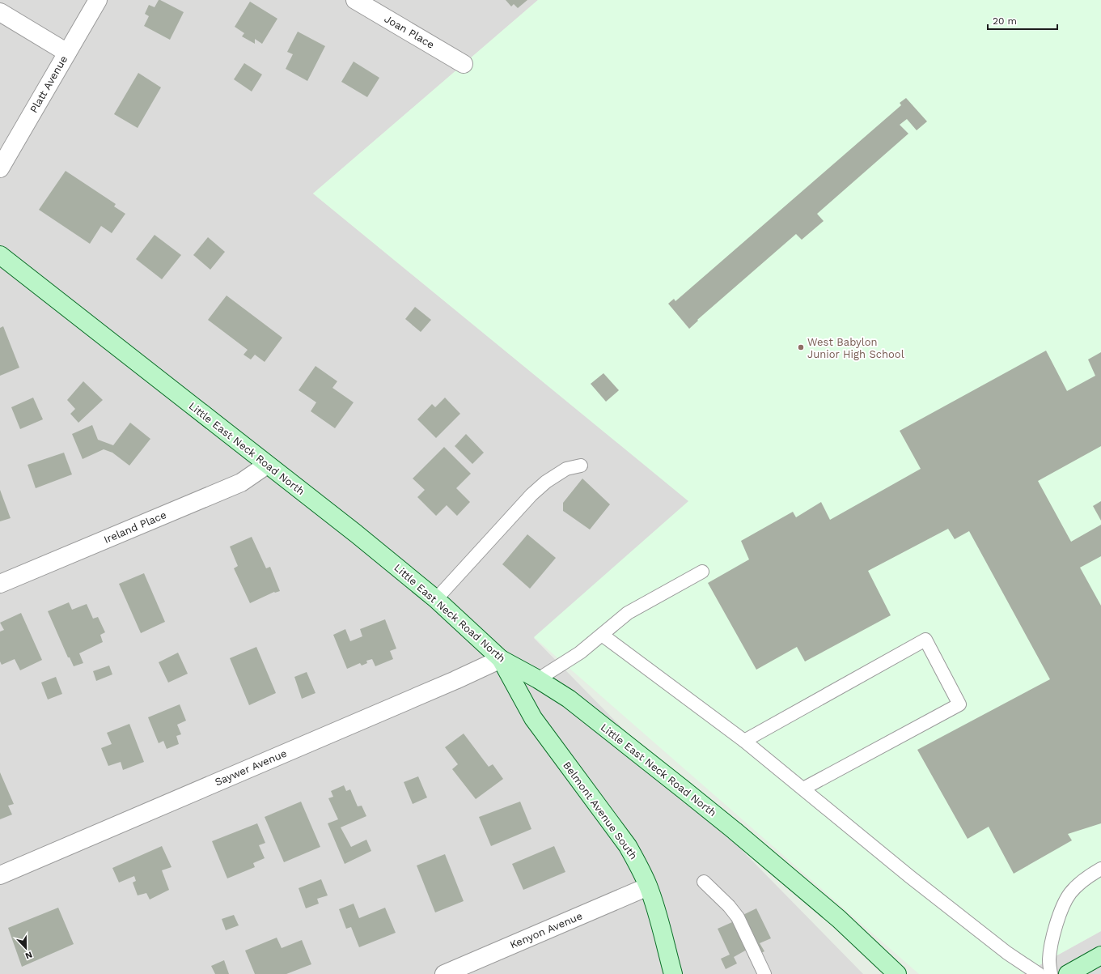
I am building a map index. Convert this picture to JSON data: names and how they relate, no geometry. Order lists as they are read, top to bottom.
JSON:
{
  "streets": {
    "main road": ["Little East Neck Road North", "Belmont Avenue South"],
    "street": [
      "Joan Place",
      "Platt Avenue",
      "Ireland Place",
      "Saywer Avenue",
      "Kenyon Avenue"
    ]
  },
  "crossings": [
    ["Little East Neck Road North", "Ireland Place"],
    ["Little East Neck Road North", "Saywer Avenue"],
    ["Little East Neck Road North", "Belmont Avenue South"],
    ["Saywer Avenue", "Belmont Avenue South"],
    ["Belmont Avenue South", "Kenyon Avenue"]
  ],
  "places": ["West Babylon Junior High School"],
  "scale_bar": "20 m",
  "north": "bottom"
}
